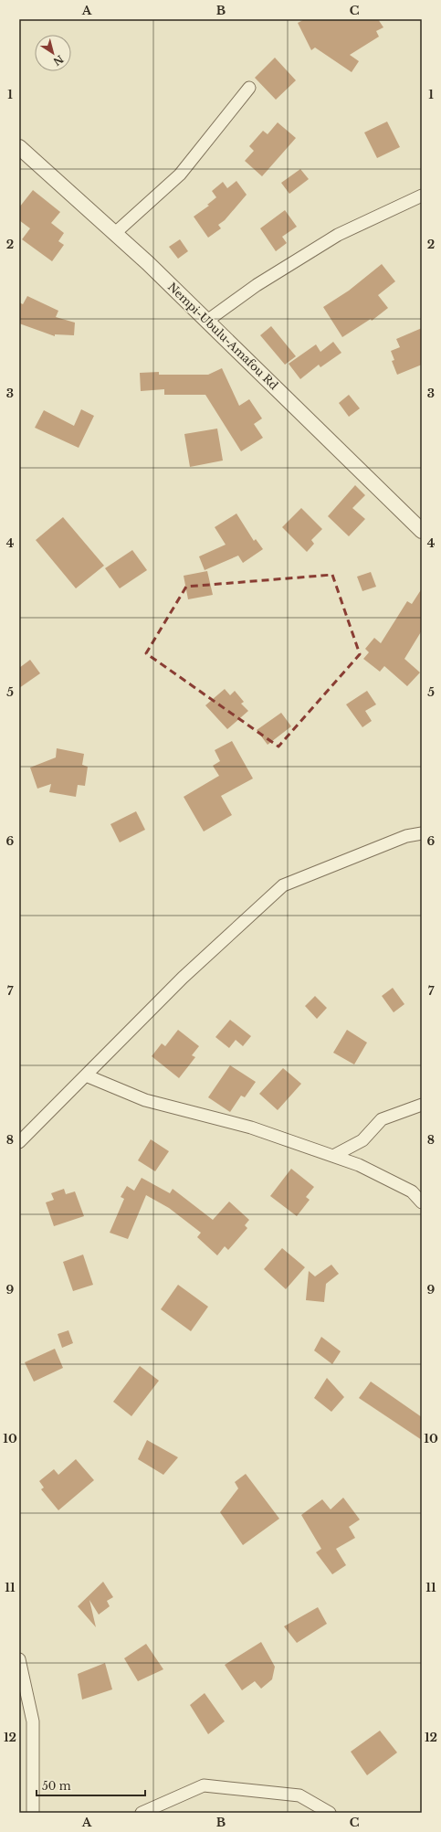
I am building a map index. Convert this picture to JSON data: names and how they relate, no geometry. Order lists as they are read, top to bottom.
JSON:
{
  "streets": {
    "street": ["Nempi-Ubulu-Amafou Rd"]
  },
  "scale_bar": "50 m",
  "north": "bottom right",
  "grid": {
    "columns": ["A", "B", "C"],
    "rows": [
      "1",
      "2",
      "3",
      "4",
      "5",
      "6",
      "7",
      "8",
      "9",
      "10",
      "11",
      "12"
    ]
  }
}
